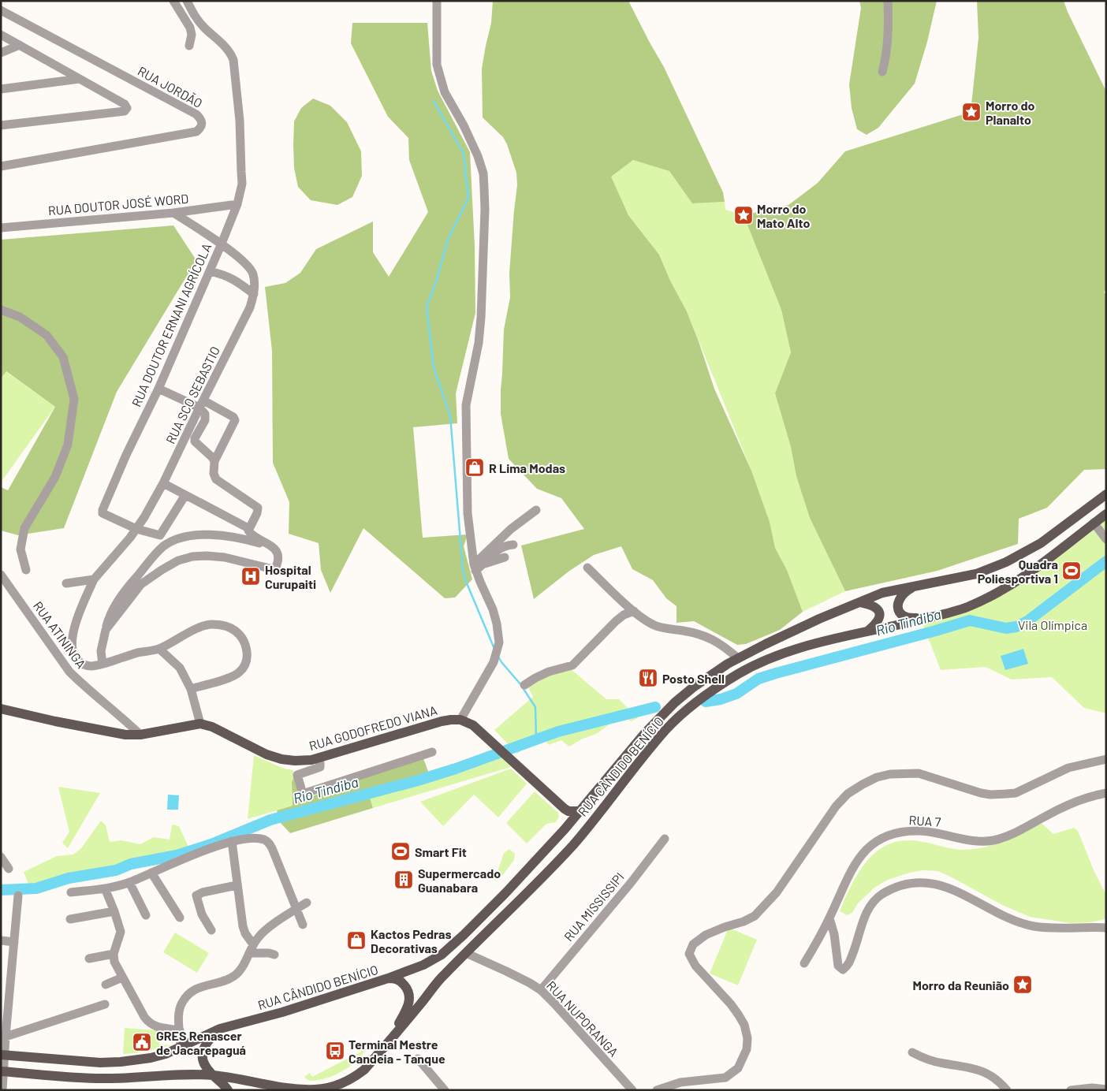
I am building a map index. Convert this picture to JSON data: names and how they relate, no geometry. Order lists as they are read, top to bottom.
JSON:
{
  "streets": {
    "main road": ["RUA GODOFREDO VIANA", "RUA CÂNDIDO BENÍCIO"],
    "street": [
      "RUA JORDÃO",
      "RUA DOUTOR JOSÉ WORD",
      "RUA DOUTOR ERNANI AGRÍCOLA",
      "RUA SCO SEBASTIO",
      "RUA ATININGA",
      "RUA 7",
      "RUA MISSISSIPI",
      "RUA NUPORANGA"
    ]
  },
  "crossings": [
    ["RUA DOUTOR JOSÉ WORD", "RUA DOUTOR ERNANI AGRÍCOLA"],
    ["RUA DOUTOR JOSÉ WORD", "RUA SCO SEBASTIO"],
    ["RUA DOUTOR ERNANI AGRÍCOLA", "RUA SCO SEBASTIO"],
    ["RUA ATININGA", "RUA GODOFREDO VIANA"],
    ["RUA CÂNDIDO BENÍCIO", "RUA NUPORANGA"],
    ["RUA MISSISSIPI", "RUA NUPORANGA"]
  ],
  "water": ["Rio Tindiba"],
  "parks": ["Vila Olímpica"],
  "places": {
    "place": ["Morro do Planalto", "Morro do Mato Alto", "Morro da Reunião"],
    "shop": ["R Lima Modas", "Kactos Pedras Decorativas"],
    "sports": ["Quadra Poliesportiva 1", "Smart Fit"],
    "hospital": ["Hospital Curupaiti"],
    "restaurant": ["Posto Shell"],
    "building": ["Supermercado Guanabara"],
    "public building": ["GRES Renascer de Jacarepaguá"],
    "bus stop": ["Terminal Mestre Candeia - Tanque"]
  }
}
